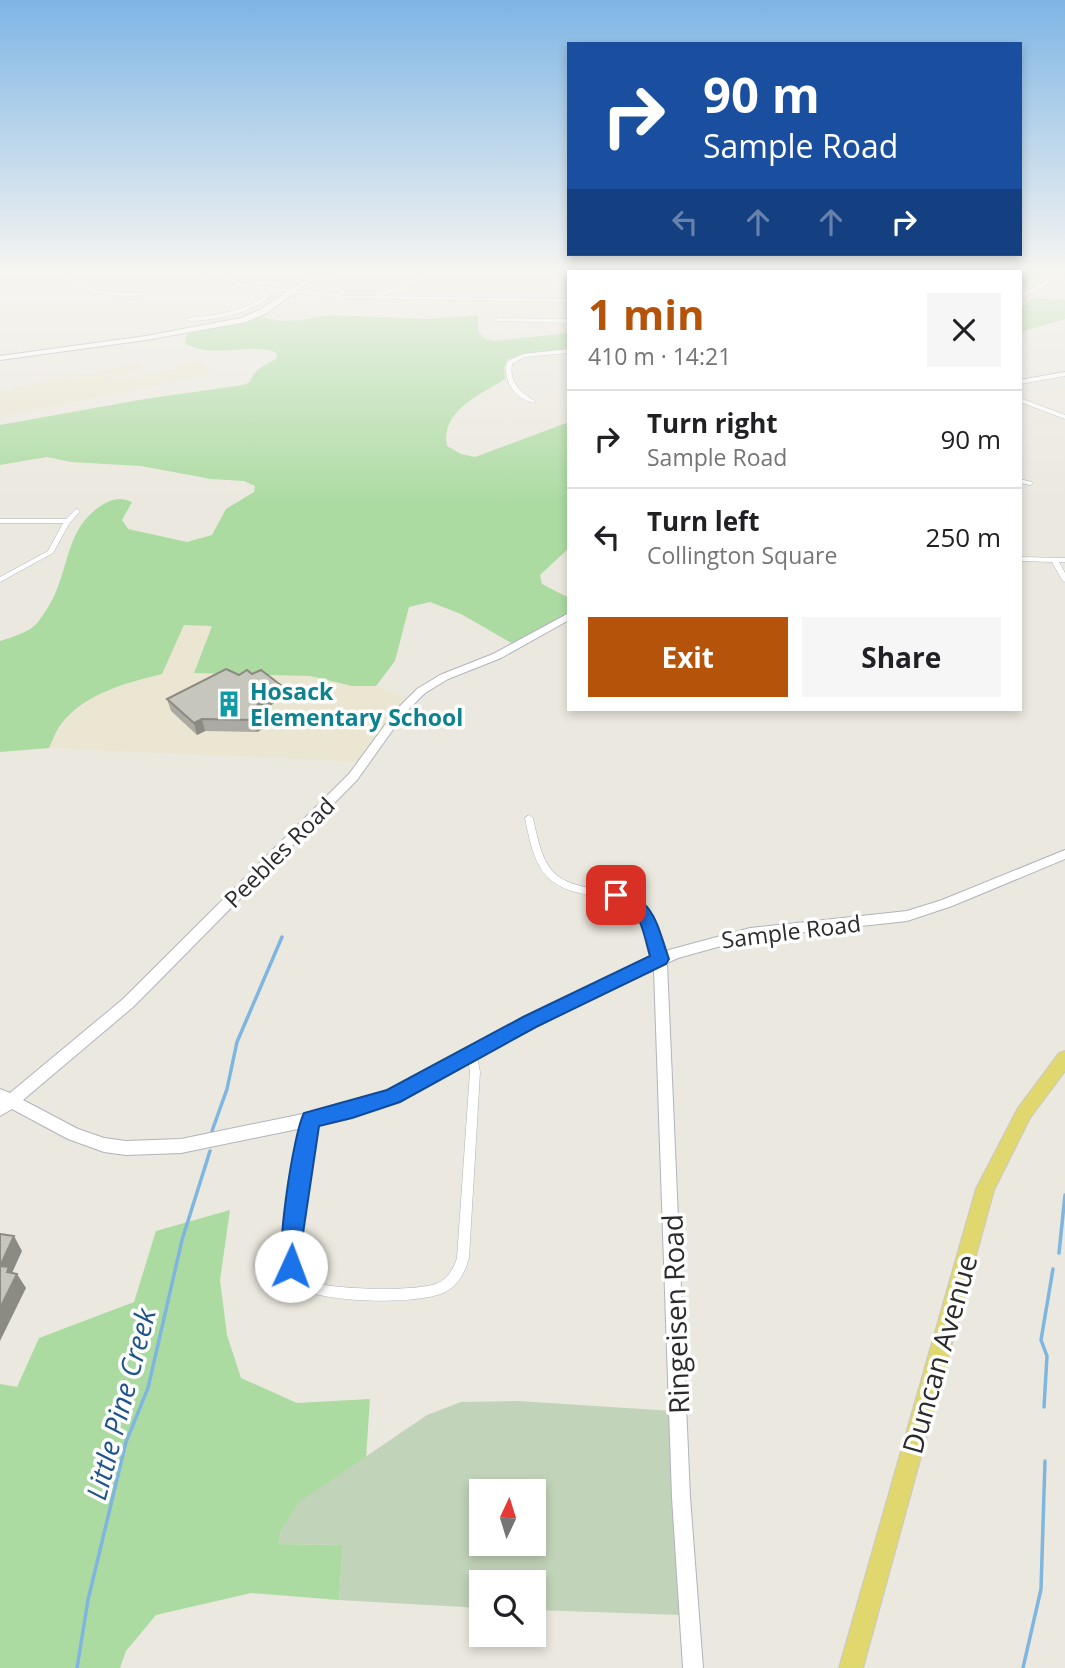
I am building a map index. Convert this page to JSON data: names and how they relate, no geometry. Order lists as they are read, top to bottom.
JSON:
{
  "streets": {
    "main road": ["Duncan Avenue"],
    "street": ["Peebles Road", "Sample Road", "Ringeisen Road"]
  },
  "crossings": [
    ["Peebles Road", "Sample Road"],
    ["Sample Road", "Ringeisen Road"]
  ],
  "water": ["Little Pine Creek"],
  "places": {
    "building": ["Hosack Elementary School"]
  },
  "north": "top",
  "page": {
    "turn": ["90 m", "Sample Road"],
    "heading": ["1 min", "410 m · 14:21"],
    "list": [
      {
        "name": "Turn right",
        "note": "Sample Road",
        "value": "90 m"
      },
      {
        "name": "Turn left",
        "note": "Collington Square",
        "value": "250 m"
      }
    ],
    "buttons": ["Exit", "Share"]
  }
}
